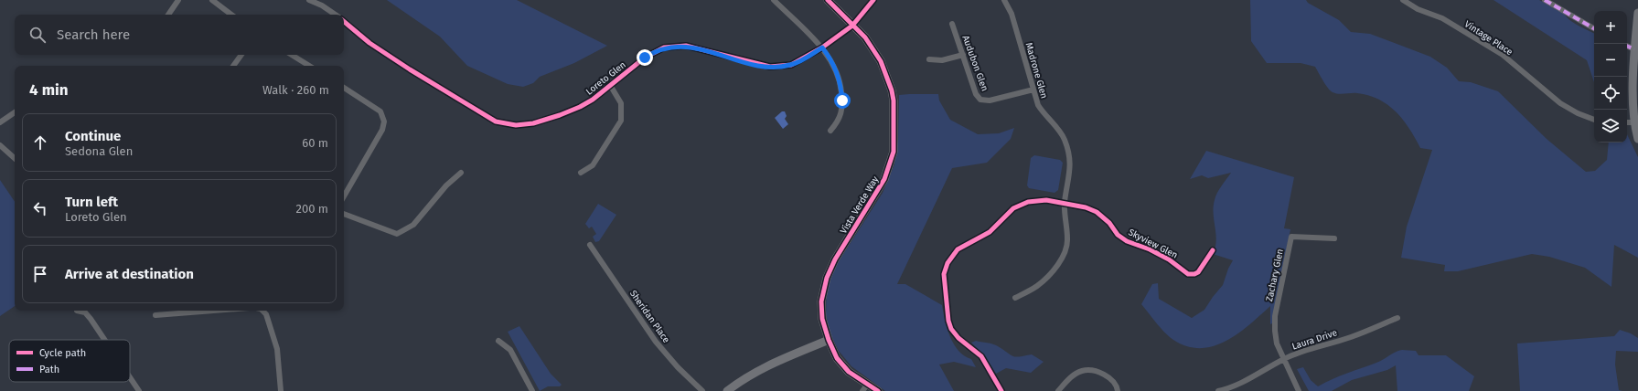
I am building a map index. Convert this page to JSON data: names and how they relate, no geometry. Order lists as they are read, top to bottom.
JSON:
{
  "streets": {
    "street": [
      "Vintage Place",
      "Audubon Glen",
      "Madrone Glen",
      "Loreto Glen",
      "Vista Verde Way",
      "Skyview Glen",
      "Zachary Glen",
      "Sheridan Place",
      "Laura Drive"
    ]
  },
  "crossings": [
    ["Audubon Glen", "Madrone Glen"],
    ["Madrone Glen", "Skyview Glen"],
    ["Loreto Glen", "Vista Verde Way"],
    ["Zachary Glen", "Laura Drive"]
  ],
  "legend": ["Cycle path", "Path"],
  "page": {
    "map_buttons": ["+", "−"],
    "search": "Search here",
    "heading": ["4 min", "Walk · 260 m"],
    "list": [
      ["Continue", "Sedona Glen", "60 m"],
      ["Turn left", "Loreto Glen", "200 m"],
      "Arrive at destination"
    ]
  }
}
